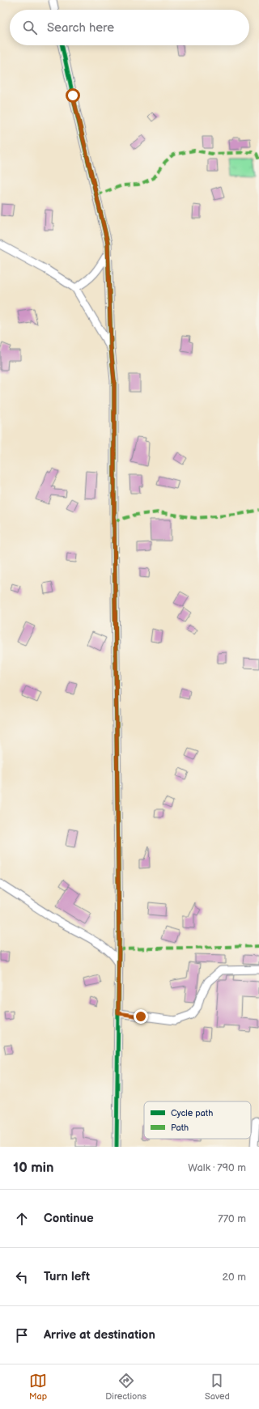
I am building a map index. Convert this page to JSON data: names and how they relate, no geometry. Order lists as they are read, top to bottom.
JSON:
{
  "legend": ["Cycle path", "Path"],
  "page": {
    "search": "Search here",
    "heading": ["10 min", "Walk · 790 m"],
    "list": [
      ["Continue", "770 m"],
      ["Turn left", "20 m"],
      "Arrive at destination"
    ],
    "nav": ["Map", "Directions", "Saved"]
  }
}
